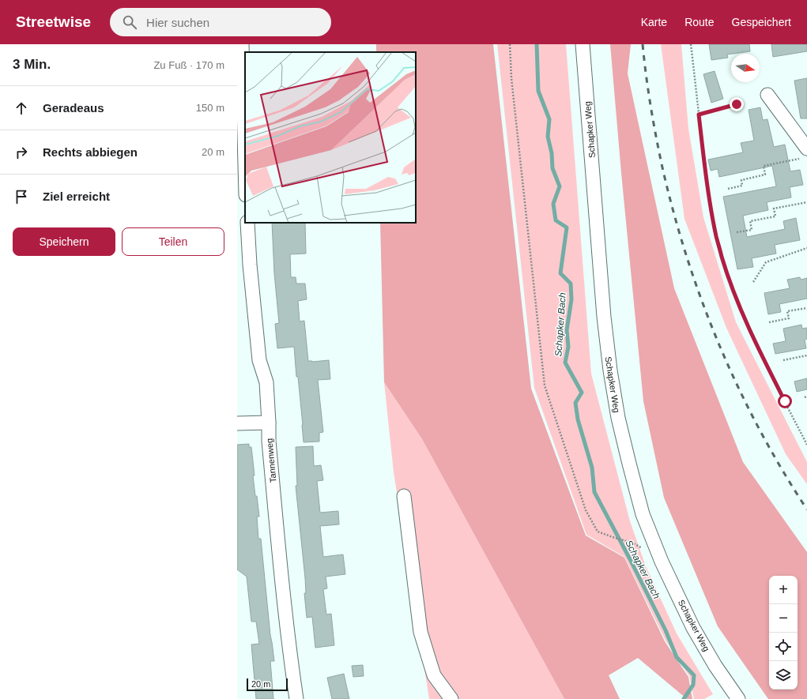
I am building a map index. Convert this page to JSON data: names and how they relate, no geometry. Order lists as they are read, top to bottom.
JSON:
{
  "streets": {
    "street": ["Schapker Weg", "Tannenweg"]
  },
  "water": ["Schapker Bach"],
  "scale_bar": "20 m",
  "north": "right",
  "page": {
    "header": "Streetwise",
    "search": "Hier suchen",
    "nav": ["Karte", "Route", "Gespeichert"],
    "heading": ["3 Min.", "Zu Fuß · 170 m"],
    "list": [
      ["Geradeaus", "150 m"],
      ["Rechts abbiegen", "20 m"],
      "Ziel erreicht"
    ],
    "buttons": ["Speichern", "Teilen"],
    "map_buttons": ["+", "−"],
    "scale": "20 m"
  }
}
